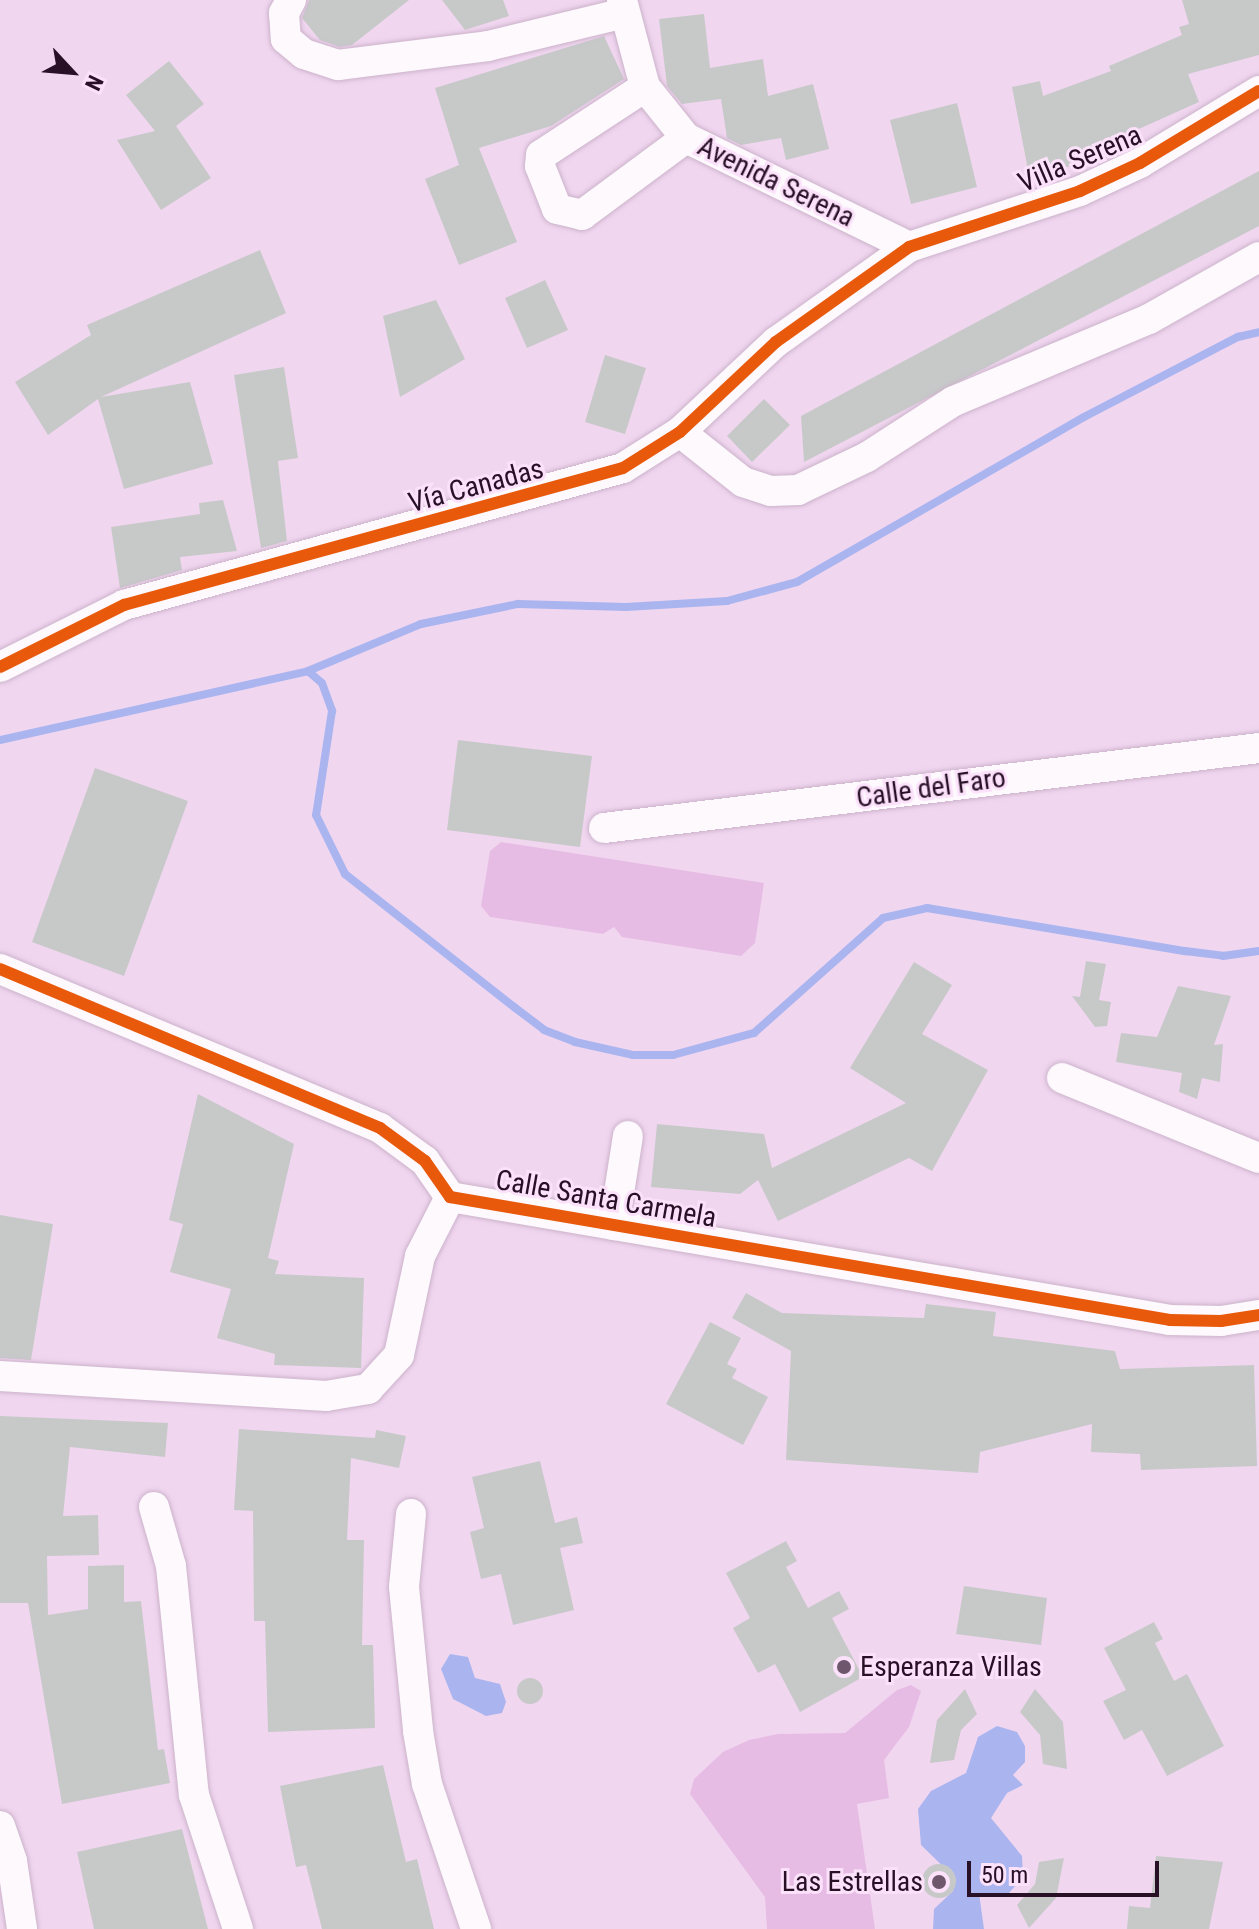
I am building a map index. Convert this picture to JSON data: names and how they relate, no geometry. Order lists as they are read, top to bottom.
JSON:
{
  "streets": {
    "street": [
      "Villa Serena",
      "Avenida Serena",
      "Vía Canadas",
      "Calle del Faro",
      "Calle Santa Carmela"
    ]
  },
  "crossings": [
    ["Villa Serena", "Avenida Serena"],
    ["Villa Serena", "Vía Canadas"],
    ["Avenida Serena", "Vía Canadas"]
  ],
  "places": ["Esperanza Villas", "Las Estrellas"],
  "scale_bar": "50 m",
  "north": "bottom right"
}
